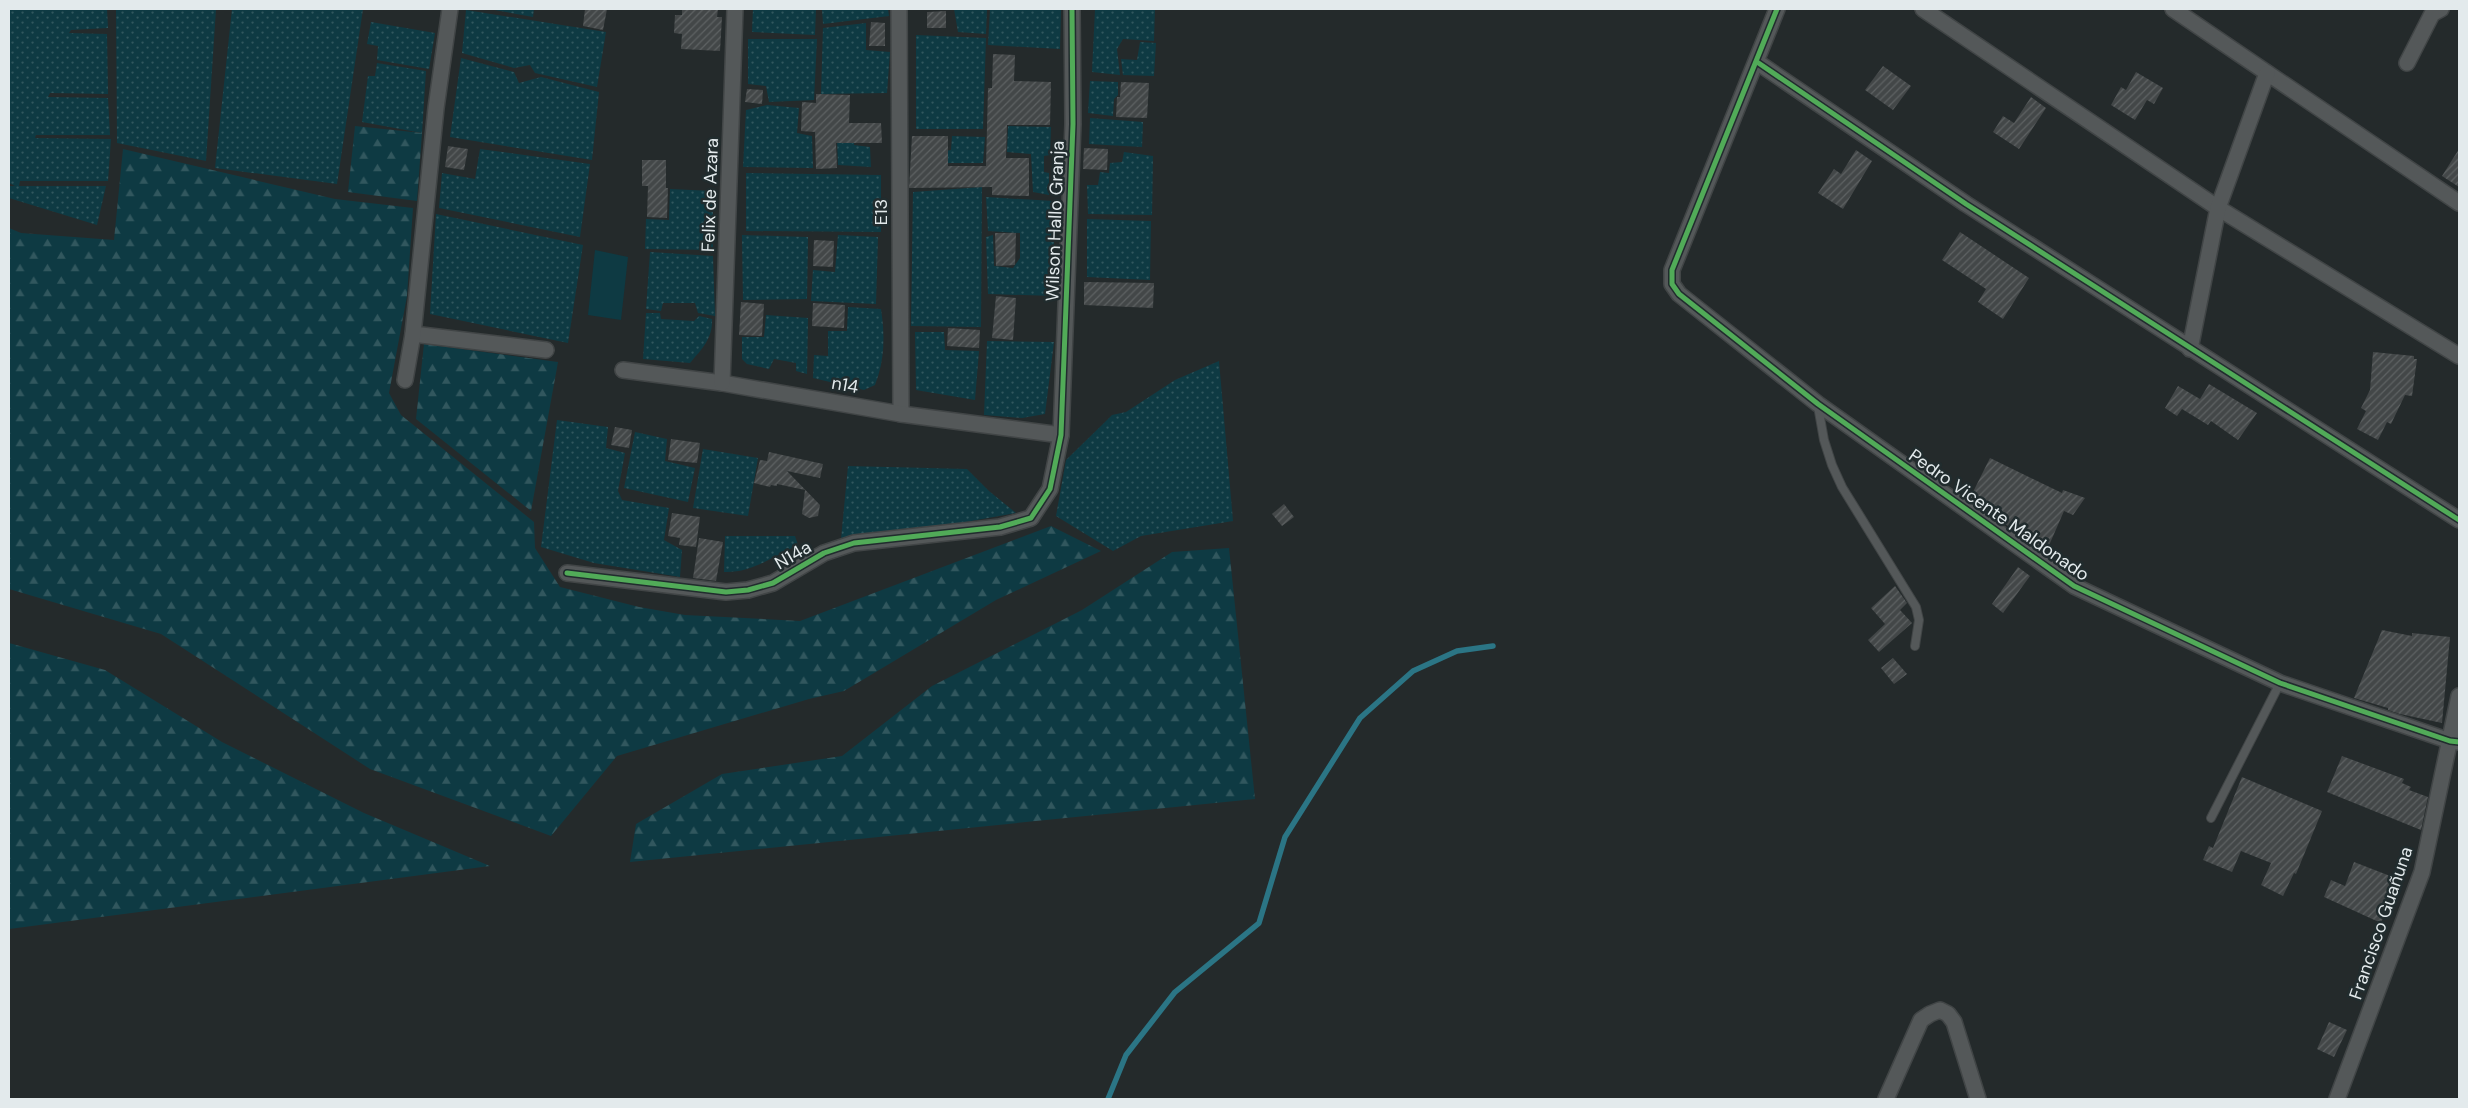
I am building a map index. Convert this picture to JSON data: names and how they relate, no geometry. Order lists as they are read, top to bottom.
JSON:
{
  "streets": {
    "street": [
      "Felix de Azara",
      "E13",
      "Wilson Hallo Granja",
      "n14",
      "Pedro Vicente Maldonado",
      "N14a",
      "Francisco Guañuna"
    ]
  },
  "crossings": [
    ["Felix de Azara", "n14"],
    ["E13", "n14"],
    ["Wilson Hallo Granja", "n14"],
    ["Wilson Hallo Granja", "N14a"],
    ["n14", "N14a"],
    ["Pedro Vicente Maldonado", "Francisco Guañuna"]
  ]
}
